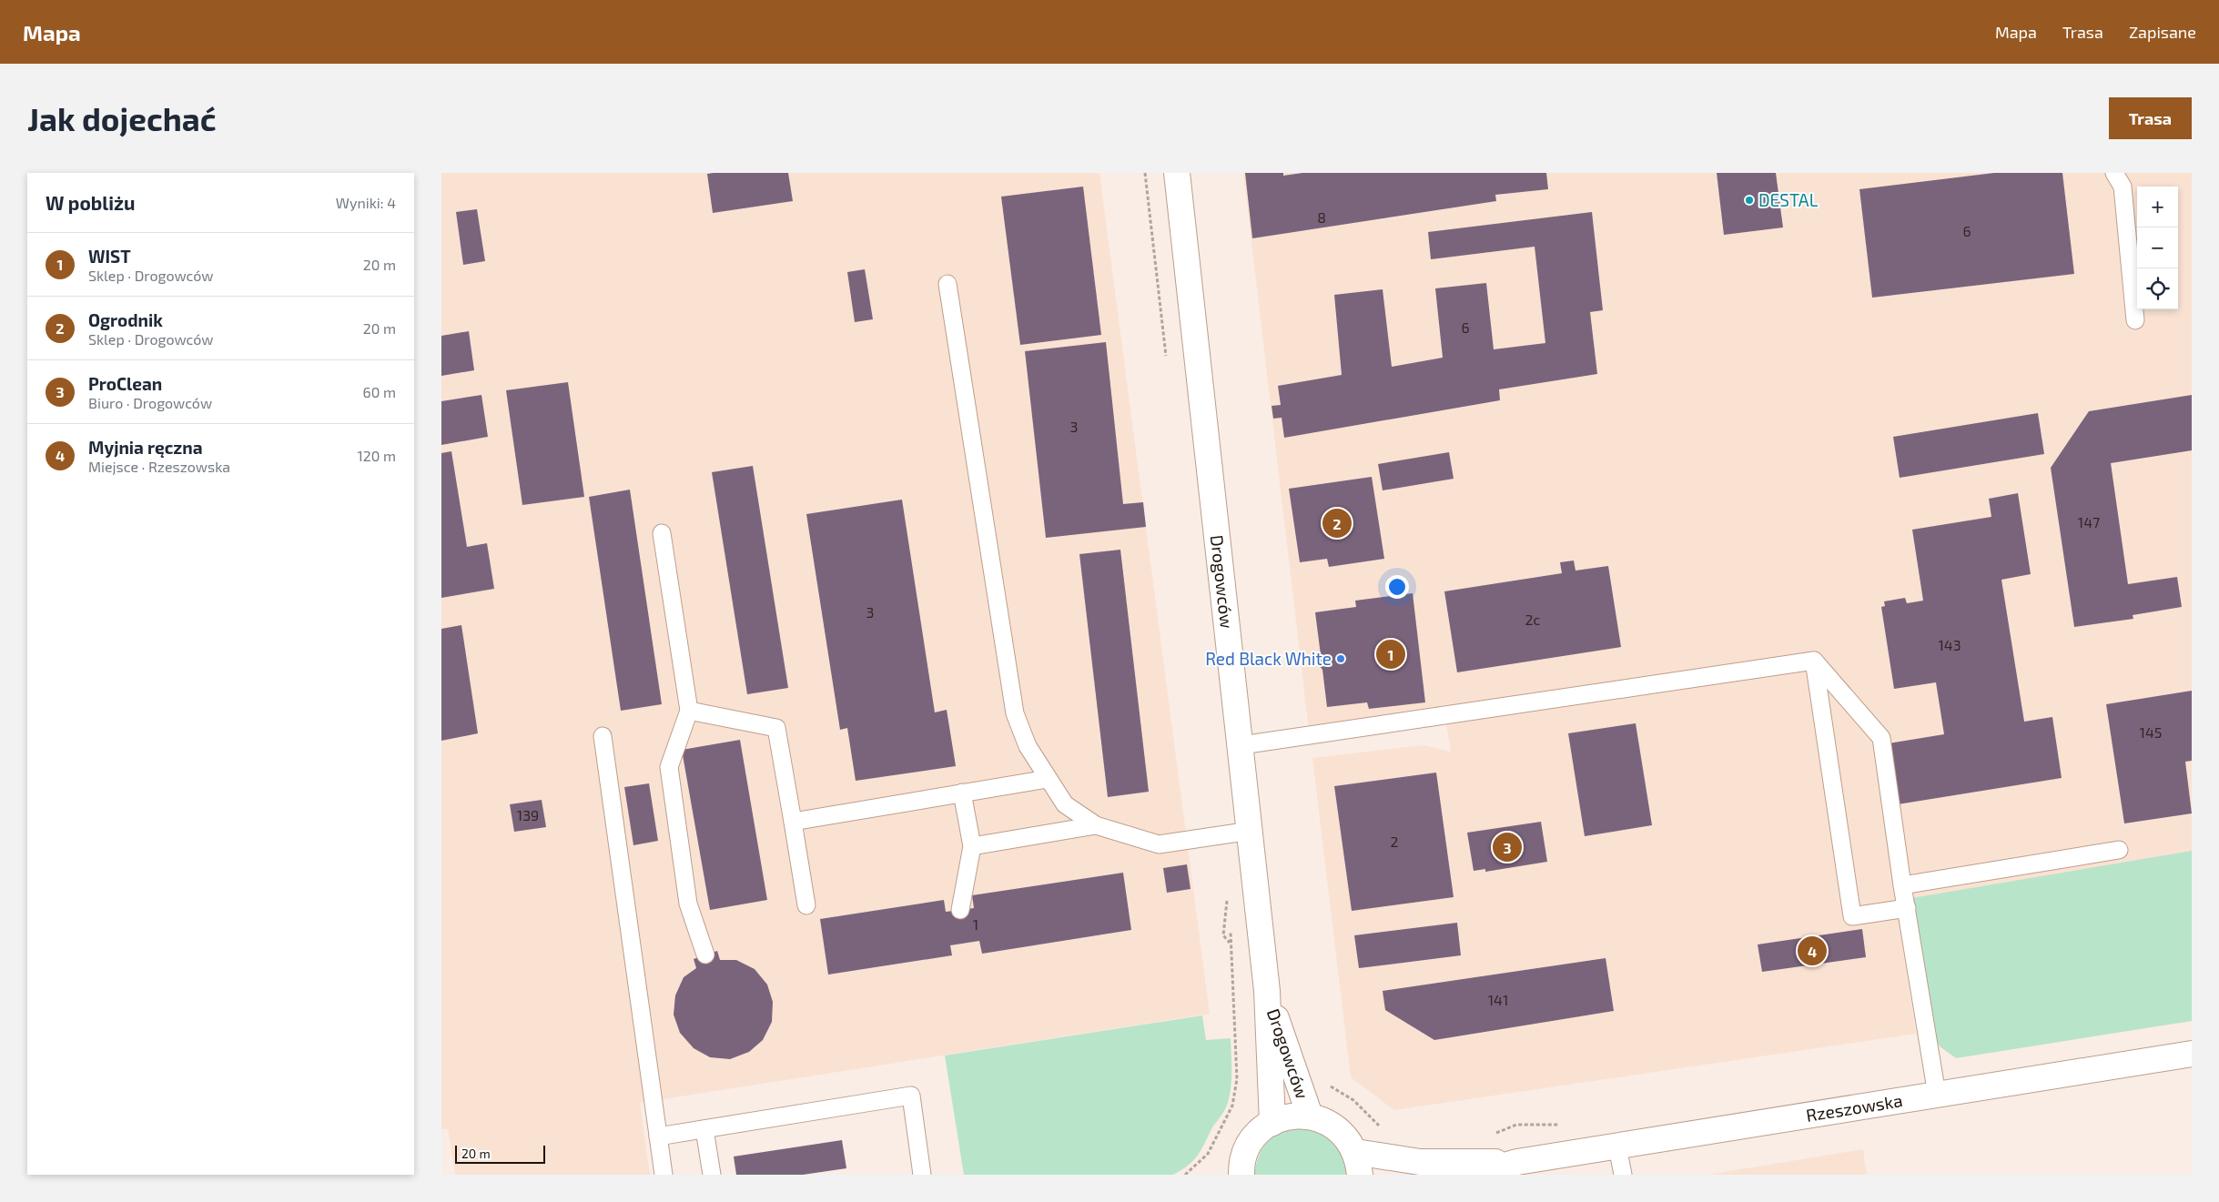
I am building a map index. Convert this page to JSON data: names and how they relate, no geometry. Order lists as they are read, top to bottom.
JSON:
{
  "streets": {
    "street": ["Drogowców", "Rzeszowska"]
  },
  "places": ["DESTAL", "Red Black White"],
  "house_numbers": [
    "8",
    "6",
    "6",
    "3",
    "147",
    "3",
    "2c",
    "143",
    "145",
    "139",
    "2",
    "1",
    "141"
  ],
  "scale_bar": "20 m",
  "page": {
    "header": "Mapa",
    "nav": ["Mapa", "Trasa", "Zapisane"],
    "buttons": "Trasa",
    "title": "Jak dojechać",
    "heading": ["W pobliżu", "Wyniki: 4"],
    "map_buttons": ["+", "−"],
    "list": [
      {
        "mark": "1",
        "name": "WIST",
        "note": "Sklep · Drogowców",
        "value": "20 m"
      },
      {
        "mark": "2",
        "name": "Ogrodnik",
        "note": "Sklep · Drogowców",
        "value": "20 m"
      },
      {
        "mark": "3",
        "name": "ProClean",
        "note": "Biuro · Drogowców",
        "value": "60 m"
      },
      {
        "mark": "4",
        "name": "Myjnia ręczna",
        "note": "Miejsce · Rzeszowska",
        "value": "120 m"
      }
    ],
    "pins": [
      "2",
      "1",
      "3",
      "4"
    ],
    "scale": "20 m"
  }
}
